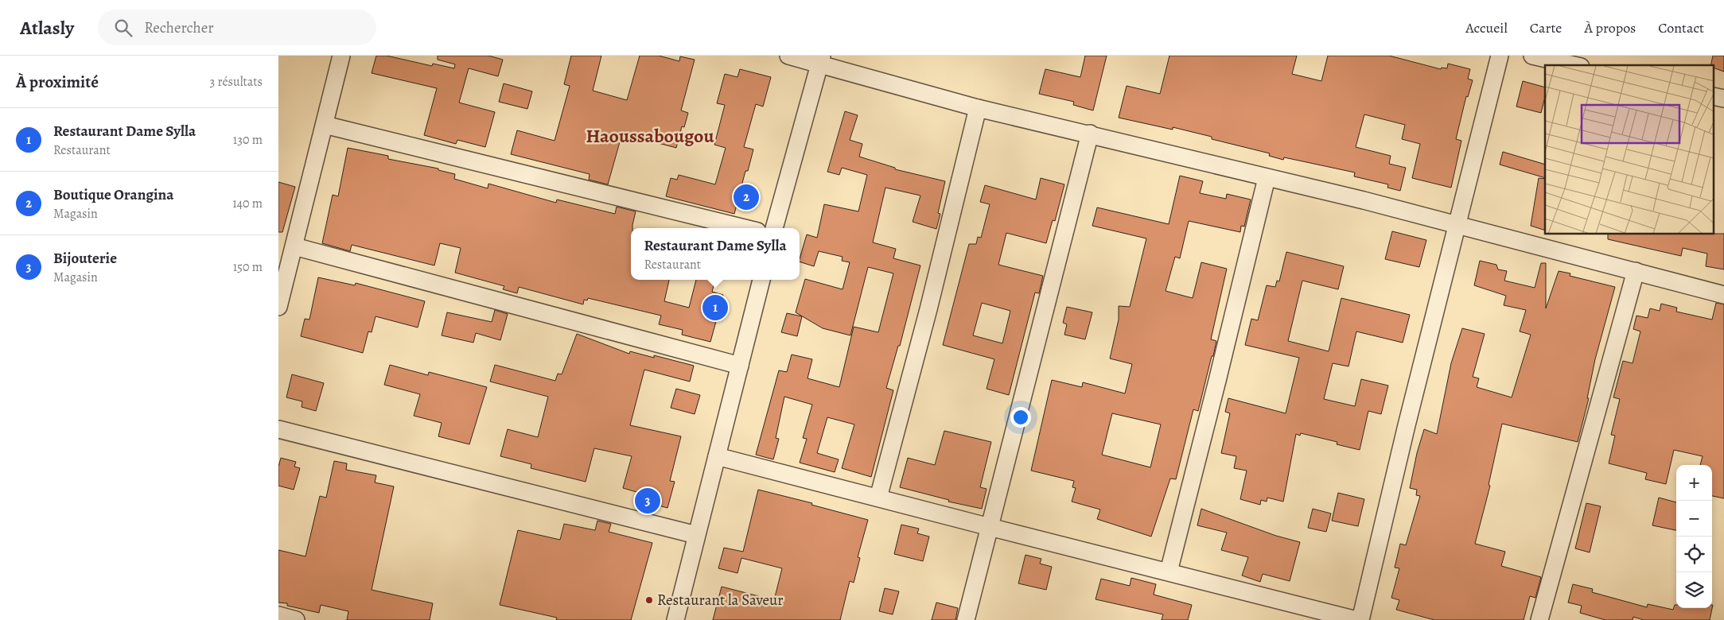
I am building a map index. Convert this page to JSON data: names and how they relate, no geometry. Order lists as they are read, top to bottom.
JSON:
{
  "districts": ["Haoussabougou"],
  "places": ["Restaurant la Saveur"],
  "page": {
    "header": "Atlasly",
    "search": "Rechercher",
    "nav": [
      "Accueil",
      "Carte",
      "À propos",
      "Contact"
    ],
    "heading": ["À proximité", "3 résultats"],
    "list": [
      {
        "mark": "1",
        "name": "Restaurant Dame Sylla",
        "note": "Restaurant",
        "value": "130 m"
      },
      {
        "mark": "2",
        "name": "Boutique Orangina",
        "note": "Magasin",
        "value": "140 m"
      },
      {
        "mark": "3",
        "name": "Bijouterie",
        "note": "Magasin",
        "value": "150 m"
      }
    ],
    "pins": ["2", "1", "3"],
    "popup": ["Restaurant Dame Sylla", "Restaurant"],
    "map_buttons": ["+", "−"]
  }
}
